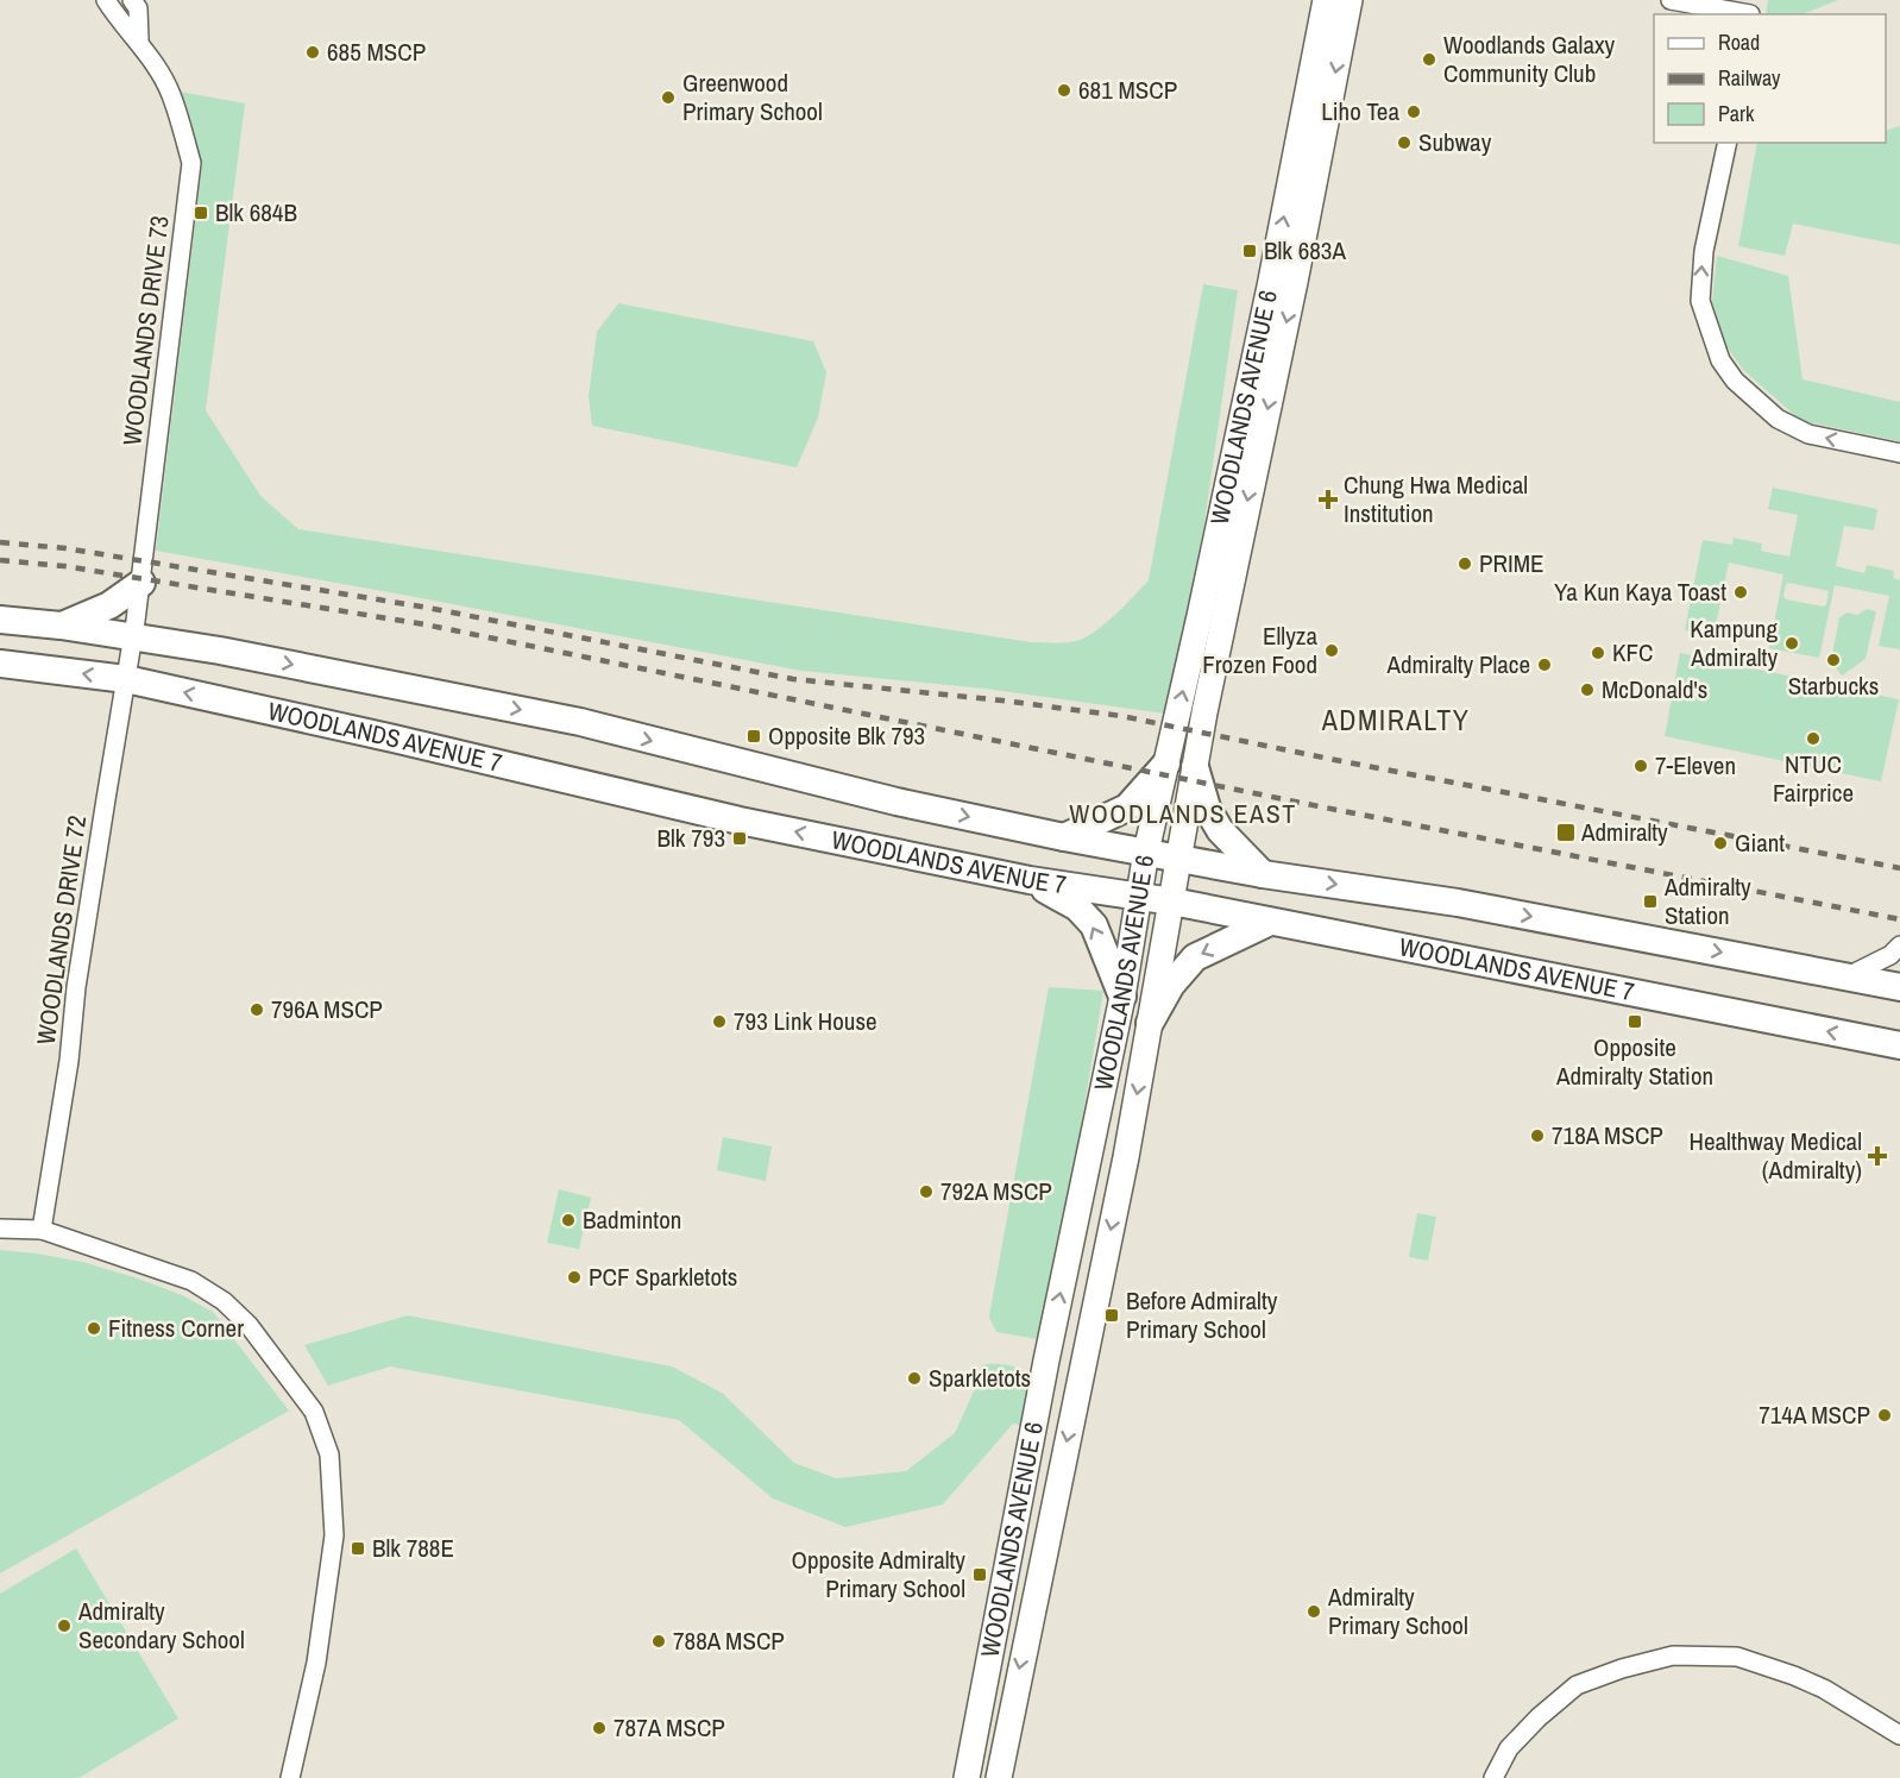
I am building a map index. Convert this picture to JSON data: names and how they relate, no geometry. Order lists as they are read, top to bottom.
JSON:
{
  "streets": {
    "main road": ["WOODLANDS AVENUE 7"],
    "street": ["WOODLANDS DRIVE 73", "WOODLANDS AVENUE 6", "WOODLANDS DRIVE 72"]
  },
  "crossings": [
    ["WOODLANDS DRIVE 73", "WOODLANDS AVENUE 7"],
    ["WOODLANDS DRIVE 73", "WOODLANDS DRIVE 72"],
    ["WOODLANDS AVENUE 6", "WOODLANDS AVENUE 7"],
    ["WOODLANDS AVENUE 7", "WOODLANDS DRIVE 72"]
  ],
  "districts": ["ADMIRALTY", "WOODLANDS EAST"],
  "places": {
    "other": [
      "685 MSCP",
      "Woodlands Galaxy Community Club",
      "681 MSCP",
      "Greenwood Primary School",
      "Liho Tea",
      "Subway",
      "PRIME",
      "Ya Kun Kaya Toast",
      "Kampung Admiralty",
      "Ellyza Frozen Food",
      "KFC",
      "Starbucks",
      "Admiralty Place",
      "McDonald's",
      "NTUC Fairprice",
      "7-Eleven",
      "Giant",
      "796A MSCP",
      "793 Link House",
      "718A MSCP",
      "792A MSCP",
      "Badminton",
      "PCF Sparkletots",
      "Fitness Corner",
      "Sparkletots",
      "714A MSCP",
      "Admiralty Primary School",
      "Admiralty Secondary School",
      "788A MSCP",
      "787A MSCP"
    ],
    "transit": [
      "Blk 684B",
      "Blk 683A",
      "Opposite Blk 793",
      "Admiralty",
      "Blk 793",
      "Admiralty Station",
      "Opposite Admiralty Station",
      "Before Admiralty Primary School",
      "Blk 788E",
      "Opposite Admiralty Primary School"
    ],
    "health": ["Chung Hwa Medical Institution", "Healthway Medical (Admiralty)"]
  },
  "legend": ["Road", "Railway", "Park"]
}
